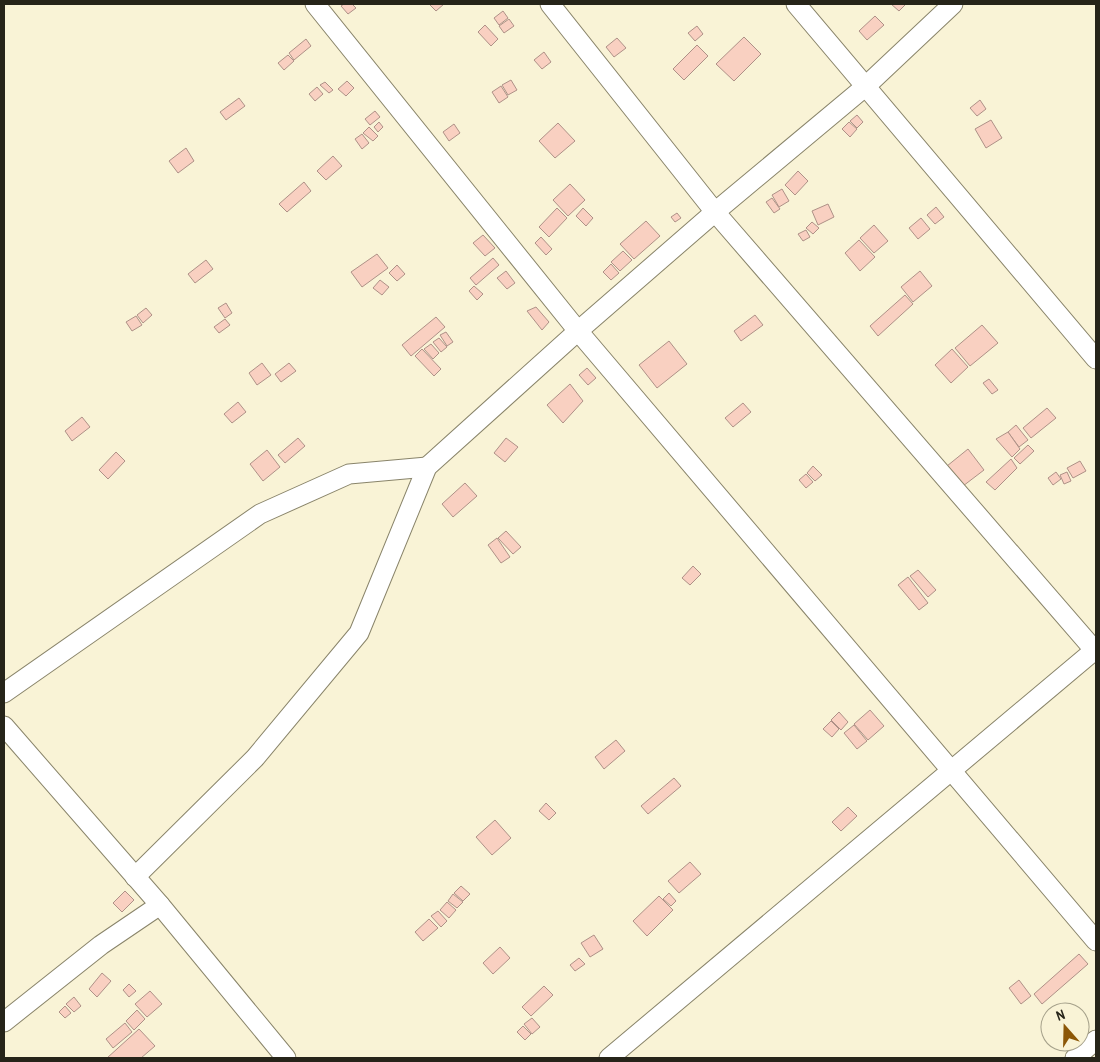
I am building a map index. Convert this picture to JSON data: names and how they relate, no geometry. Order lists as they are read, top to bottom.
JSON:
{
  "north": "top"
}
